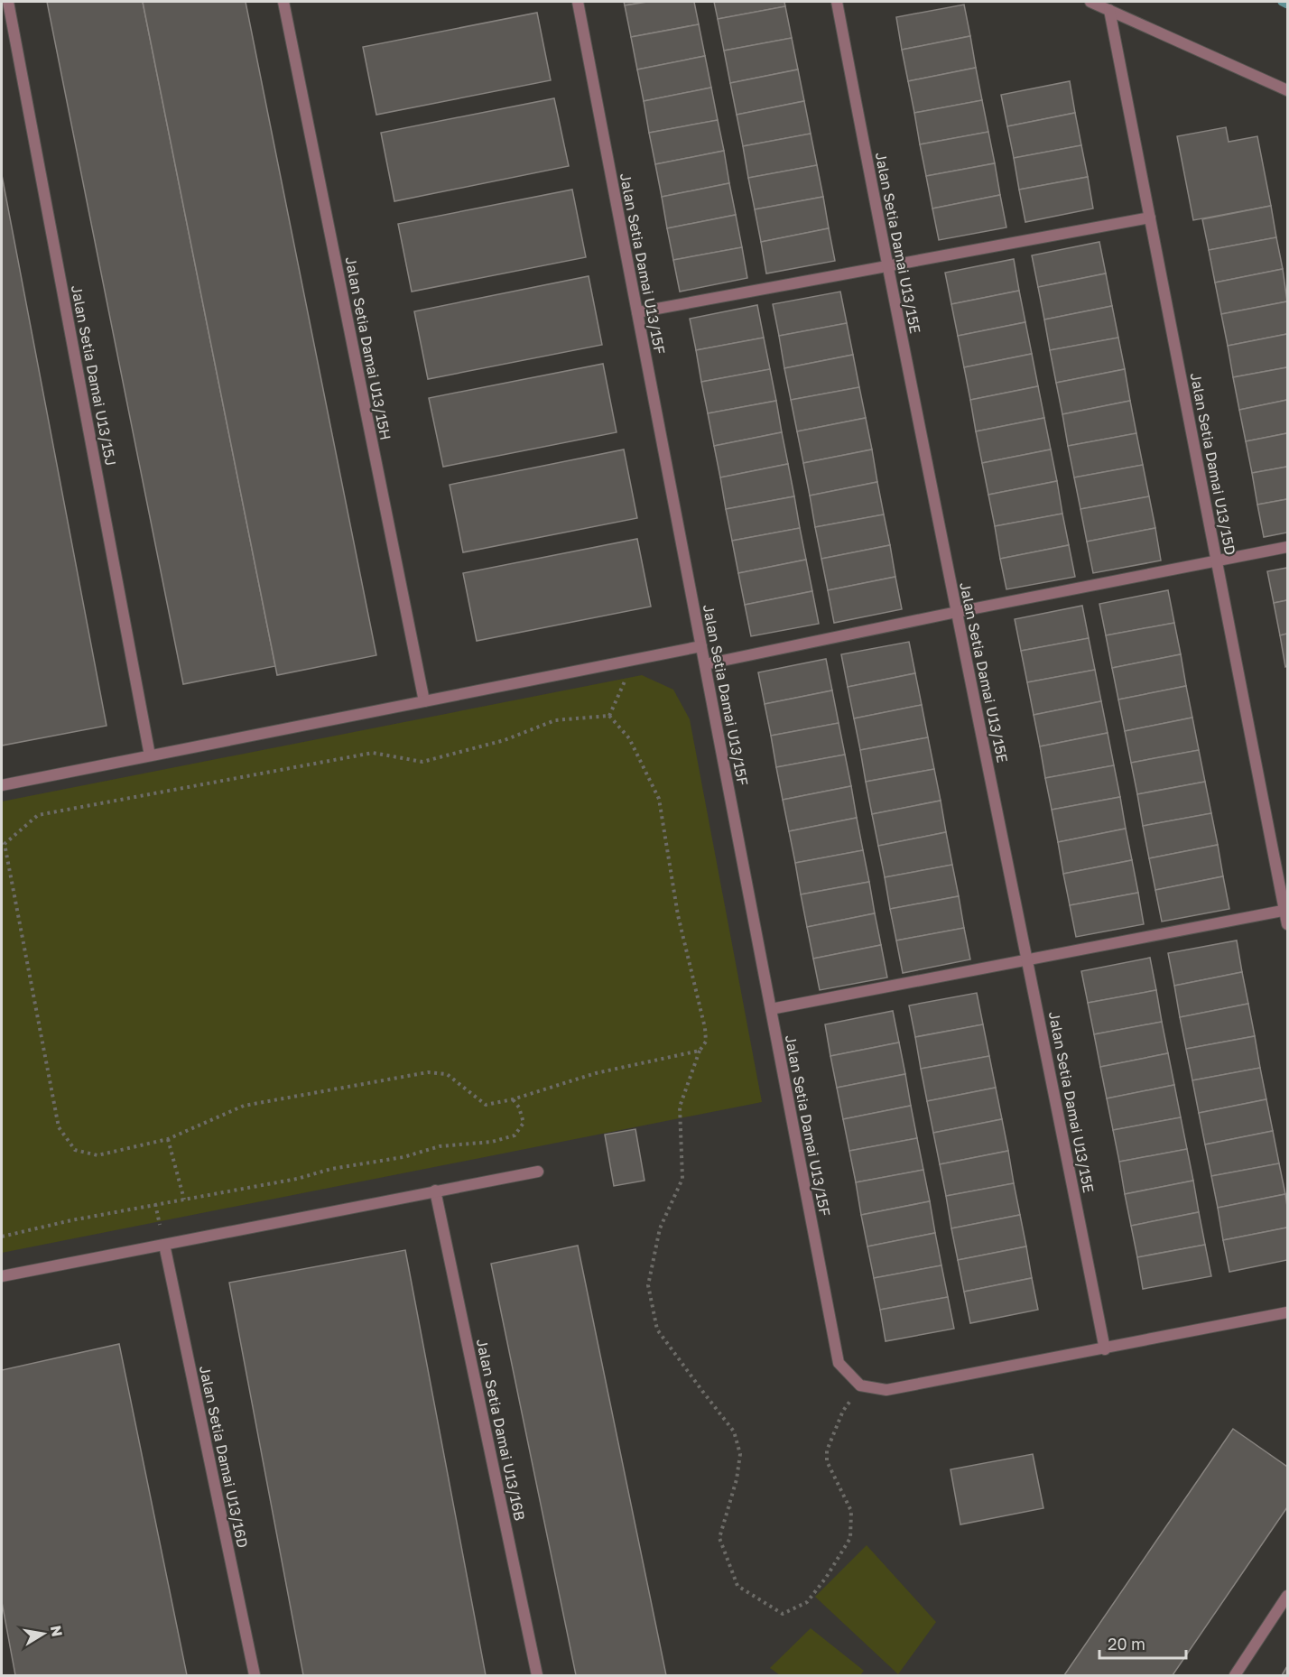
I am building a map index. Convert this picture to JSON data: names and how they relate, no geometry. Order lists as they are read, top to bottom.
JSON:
{
  "streets": {
    "street": [
      "Jalan Setia Damai U13/15E",
      "Jalan Setia Damai U13/15F",
      "Jalan Setia Damai U13/15H",
      "Jalan Setia Damai U13/15J",
      "Jalan Setia Damai U13/15D",
      "Jalan Setia Damai U13/16B",
      "Jalan Setia Damai U13/16D"
    ]
  },
  "scale_bar": "20 m",
  "north": "right"
}
